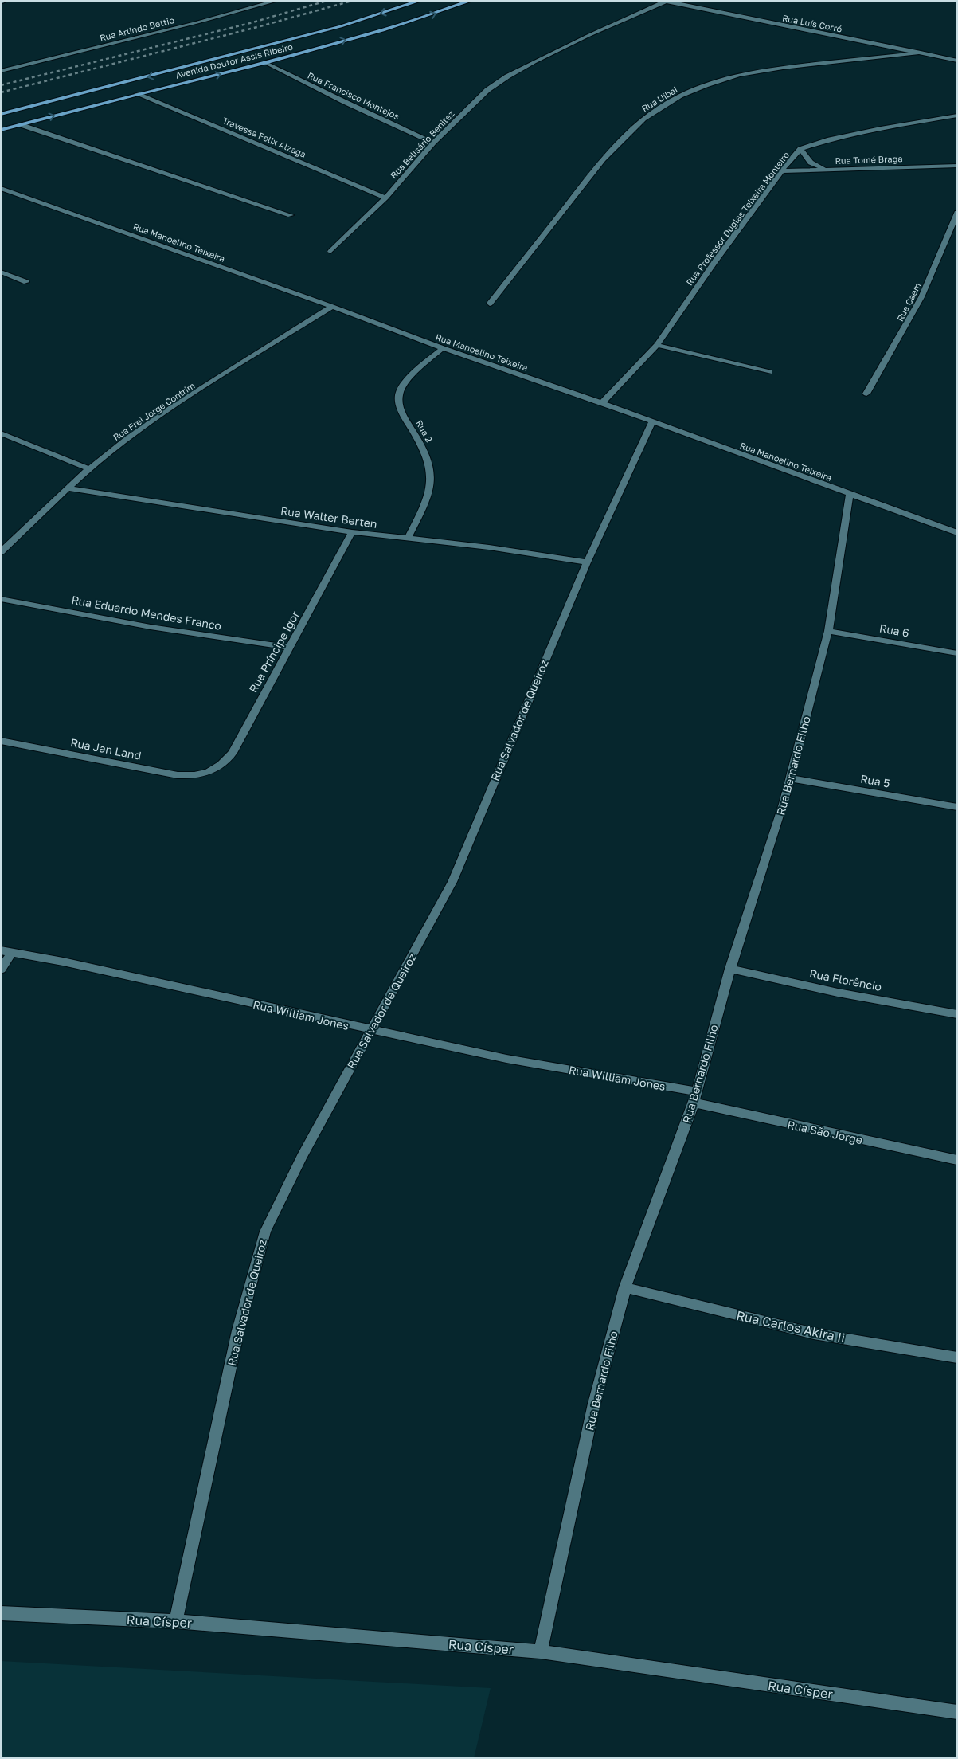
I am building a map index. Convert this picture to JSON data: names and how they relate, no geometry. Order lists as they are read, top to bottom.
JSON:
{
  "streets": {
    "main road": ["Avenida Doutor Assis Ribeiro"],
    "street": [
      "Rua Luís Corró",
      "Rua Arlindo Bettio",
      "Rua Francisco Montejos",
      "Rua Uibai",
      "Travessa Felix Alzaga",
      "Rua Belisário Benitez",
      "Rua Tomé Braga",
      "Rua Professor Duglas Teixeira Monteiro",
      "Rua Manoelino Teixeira",
      "Rua Caem",
      "Rua Frei Jorge Contrim",
      "Rua 2",
      "Rua Walter Berten",
      "Rua Eduardo Mendes Franco",
      "Rua 6",
      "Rua Príncipe Igor",
      "Rua Salvador de Queiroz",
      "Rua Jan Land",
      "Rua Bernardo Filho",
      "Rua 5",
      "Rua Florêncio",
      "Rua William Jones",
      "Rua São Jorge",
      "Rua Carlos Akira Ii",
      "Rua Císper"
    ]
  },
  "crossings": [
    ["Rua Luís Corró", "Rua Uibai"],
    ["Rua Luís Corró", "Rua Belisário Benitez"],
    ["Avenida Doutor Assis Ribeiro", "Rua Francisco Montejos"],
    ["Avenida Doutor Assis Ribeiro", "Travessa Felix Alzaga"],
    ["Rua Francisco Montejos", "Rua Belisário Benitez"],
    ["Travessa Felix Alzaga", "Rua Belisário Benitez"],
    ["Rua Tomé Braga", "Rua Professor Duglas Teixeira Monteiro"],
    ["Rua Professor Duglas Teixeira Monteiro", "Rua Manoelino Teixeira"],
    ["Rua Manoelino Teixeira", "Rua Frei Jorge Contrim"],
    ["Rua Manoelino Teixeira", "Rua 2"],
    ["Rua Manoelino Teixeira", "Rua Salvador de Queiroz"],
    ["Rua Manoelino Teixeira", "Rua Bernardo Filho"],
    ["Rua Frei Jorge Contrim", "Rua Walter Berten"],
    ["Rua 2", "Rua Walter Berten"],
    ["Rua Walter Berten", "Rua Príncipe Igor"],
    ["Rua Walter Berten", "Rua Salvador de Queiroz"],
    ["Rua Eduardo Mendes Franco", "Rua Príncipe Igor"],
    ["Rua 6", "Rua Bernardo Filho"],
    ["Rua Príncipe Igor", "Rua Jan Land"],
    ["Rua Salvador de Queiroz", "Rua William Jones"],
    ["Rua Salvador de Queiroz", "Rua Císper"],
    ["Rua Bernardo Filho", "Rua 5"],
    ["Rua Bernardo Filho", "Rua Florêncio"],
    ["Rua Bernardo Filho", "Rua William Jones"],
    ["Rua Bernardo Filho", "Rua São Jorge"],
    ["Rua Bernardo Filho", "Rua Carlos Akira Ii"],
    ["Rua Bernardo Filho", "Rua Císper"],
    ["Rua William Jones", "Rua São Jorge"]
  ]
}
